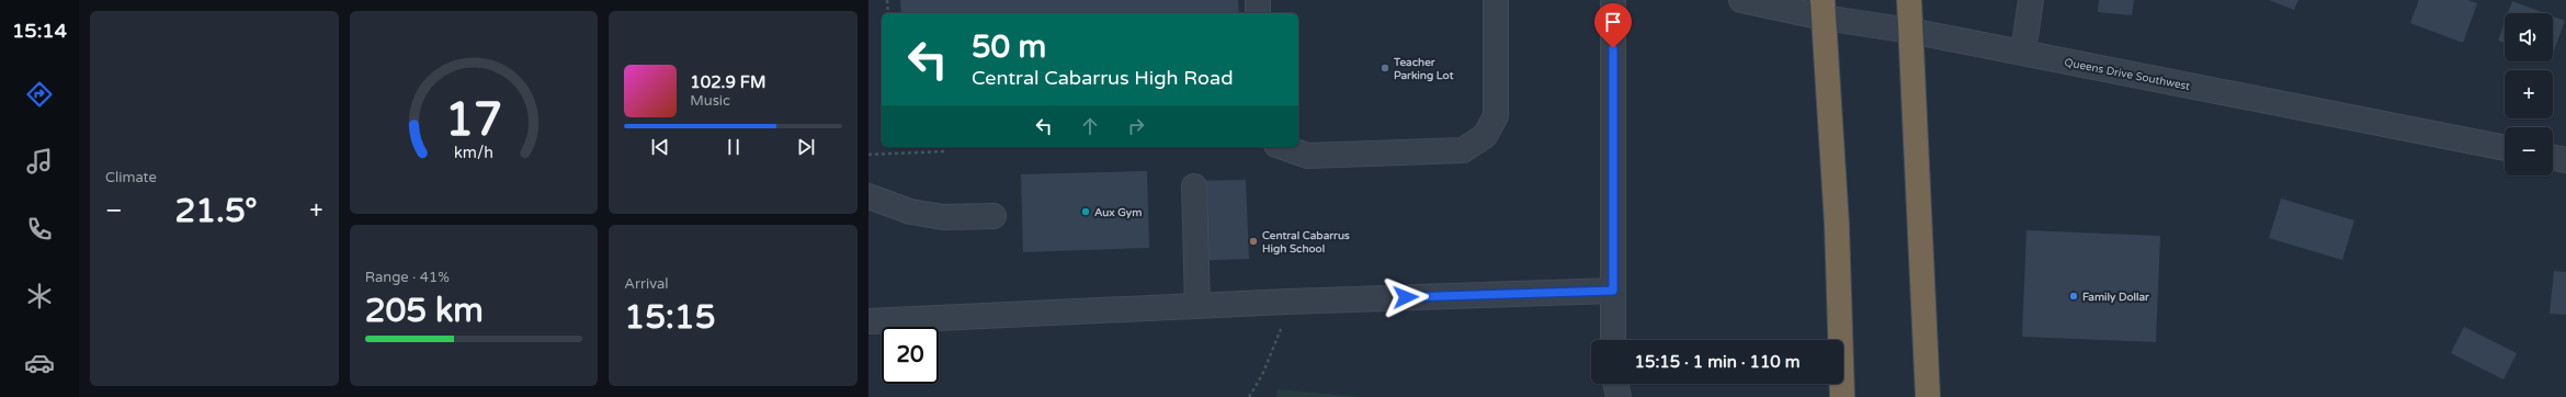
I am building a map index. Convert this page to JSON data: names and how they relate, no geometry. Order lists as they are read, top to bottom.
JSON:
{
  "streets": {
    "street": ["Queens Drive Southwest"]
  },
  "places": [
    "Teacher Parking Lot",
    "Aux Gym",
    "Central Cabarrus High School",
    "Family Dollar"
  ],
  "page": {
    "tabs": "15:14",
    "tile": [
      "Climate",
      ["Range · 41%", "205 km"],
      ["Arrival", "15:15"]
    ],
    "map_buttons": ["+", "−"],
    "turn": ["50 m", "Central Cabarrus High Road"],
    "song": ["102.9 FM", "Music"],
    "heat": ["−", "21.5°", "+"],
    "limit": "20",
    "trip": "15:15 · 1 min · 110 m",
    "gauge": ["17", "km/h"]
  }
}
